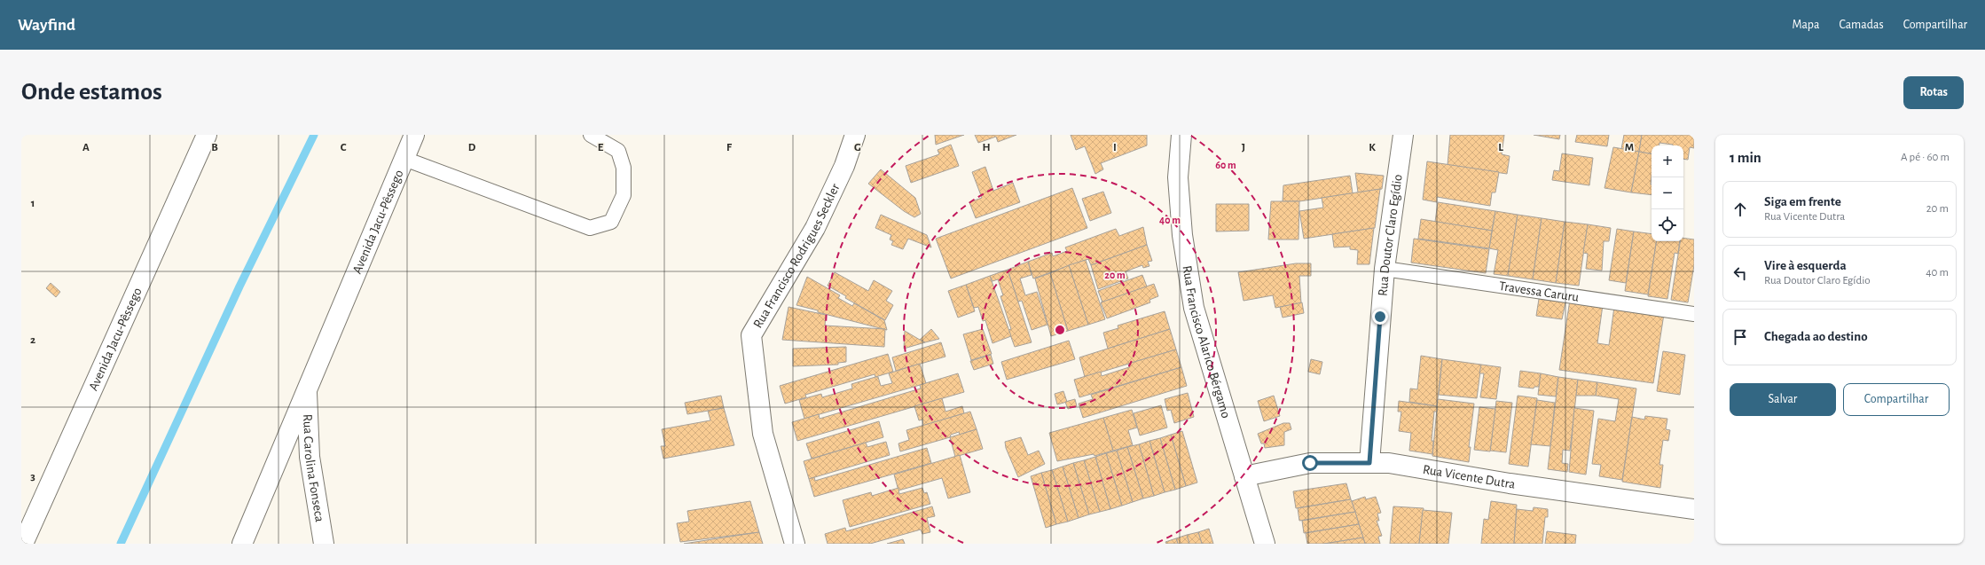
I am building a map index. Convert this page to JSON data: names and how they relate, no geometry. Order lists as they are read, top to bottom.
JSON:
{
  "streets": {
    "main road": [
      "Avenida Jacu-Pêssego",
      "Rua Doutor Claro Egídio",
      "Rua Francisco Rodrigues Seckler",
      "Rua Francisco Alarico Bérgamo",
      "Rua Carolina Fonseca",
      "Rua Vicente Dutra"
    ],
    "lane": ["Travessa Caruru"]
  },
  "crossings": [
    ["Avenida Jacu-Pêssego", "Rua Carolina Fonseca"],
    ["Rua Doutor Claro Egídio", "Travessa Caruru"],
    ["Rua Doutor Claro Egídio", "Rua Vicente Dutra"],
    ["Rua Francisco Alarico Bérgamo", "Rua Vicente Dutra"]
  ],
  "page": {
    "header": "Wayfind",
    "nav": ["Mapa", "Camadas", "Compartilhar"],
    "buttons": [
      "Rotas",
      ["Salvar", "Compartilhar"]
    ],
    "title": "Onde estamos",
    "heading": ["1 min", "A pé · 60 m"],
    "map_buttons": ["+", "−"],
    "list": [
      ["Siga em frente", "Rua Vicente Dutra", "20 m"],
      ["Vire à esquerda", "Rua Doutor Claro Egídio", "40 m"],
      "Chegada ao destino"
    ]
  },
  "grid": {
    "columns": [
      "A",
      "B",
      "C",
      "D",
      "E",
      "F",
      "G",
      "H",
      "I",
      "J",
      "K",
      "L",
      "M"
    ],
    "rows": ["1", "2", "3"]
  },
  "rings": ["60 m", "40 m", "20 m"]
}
